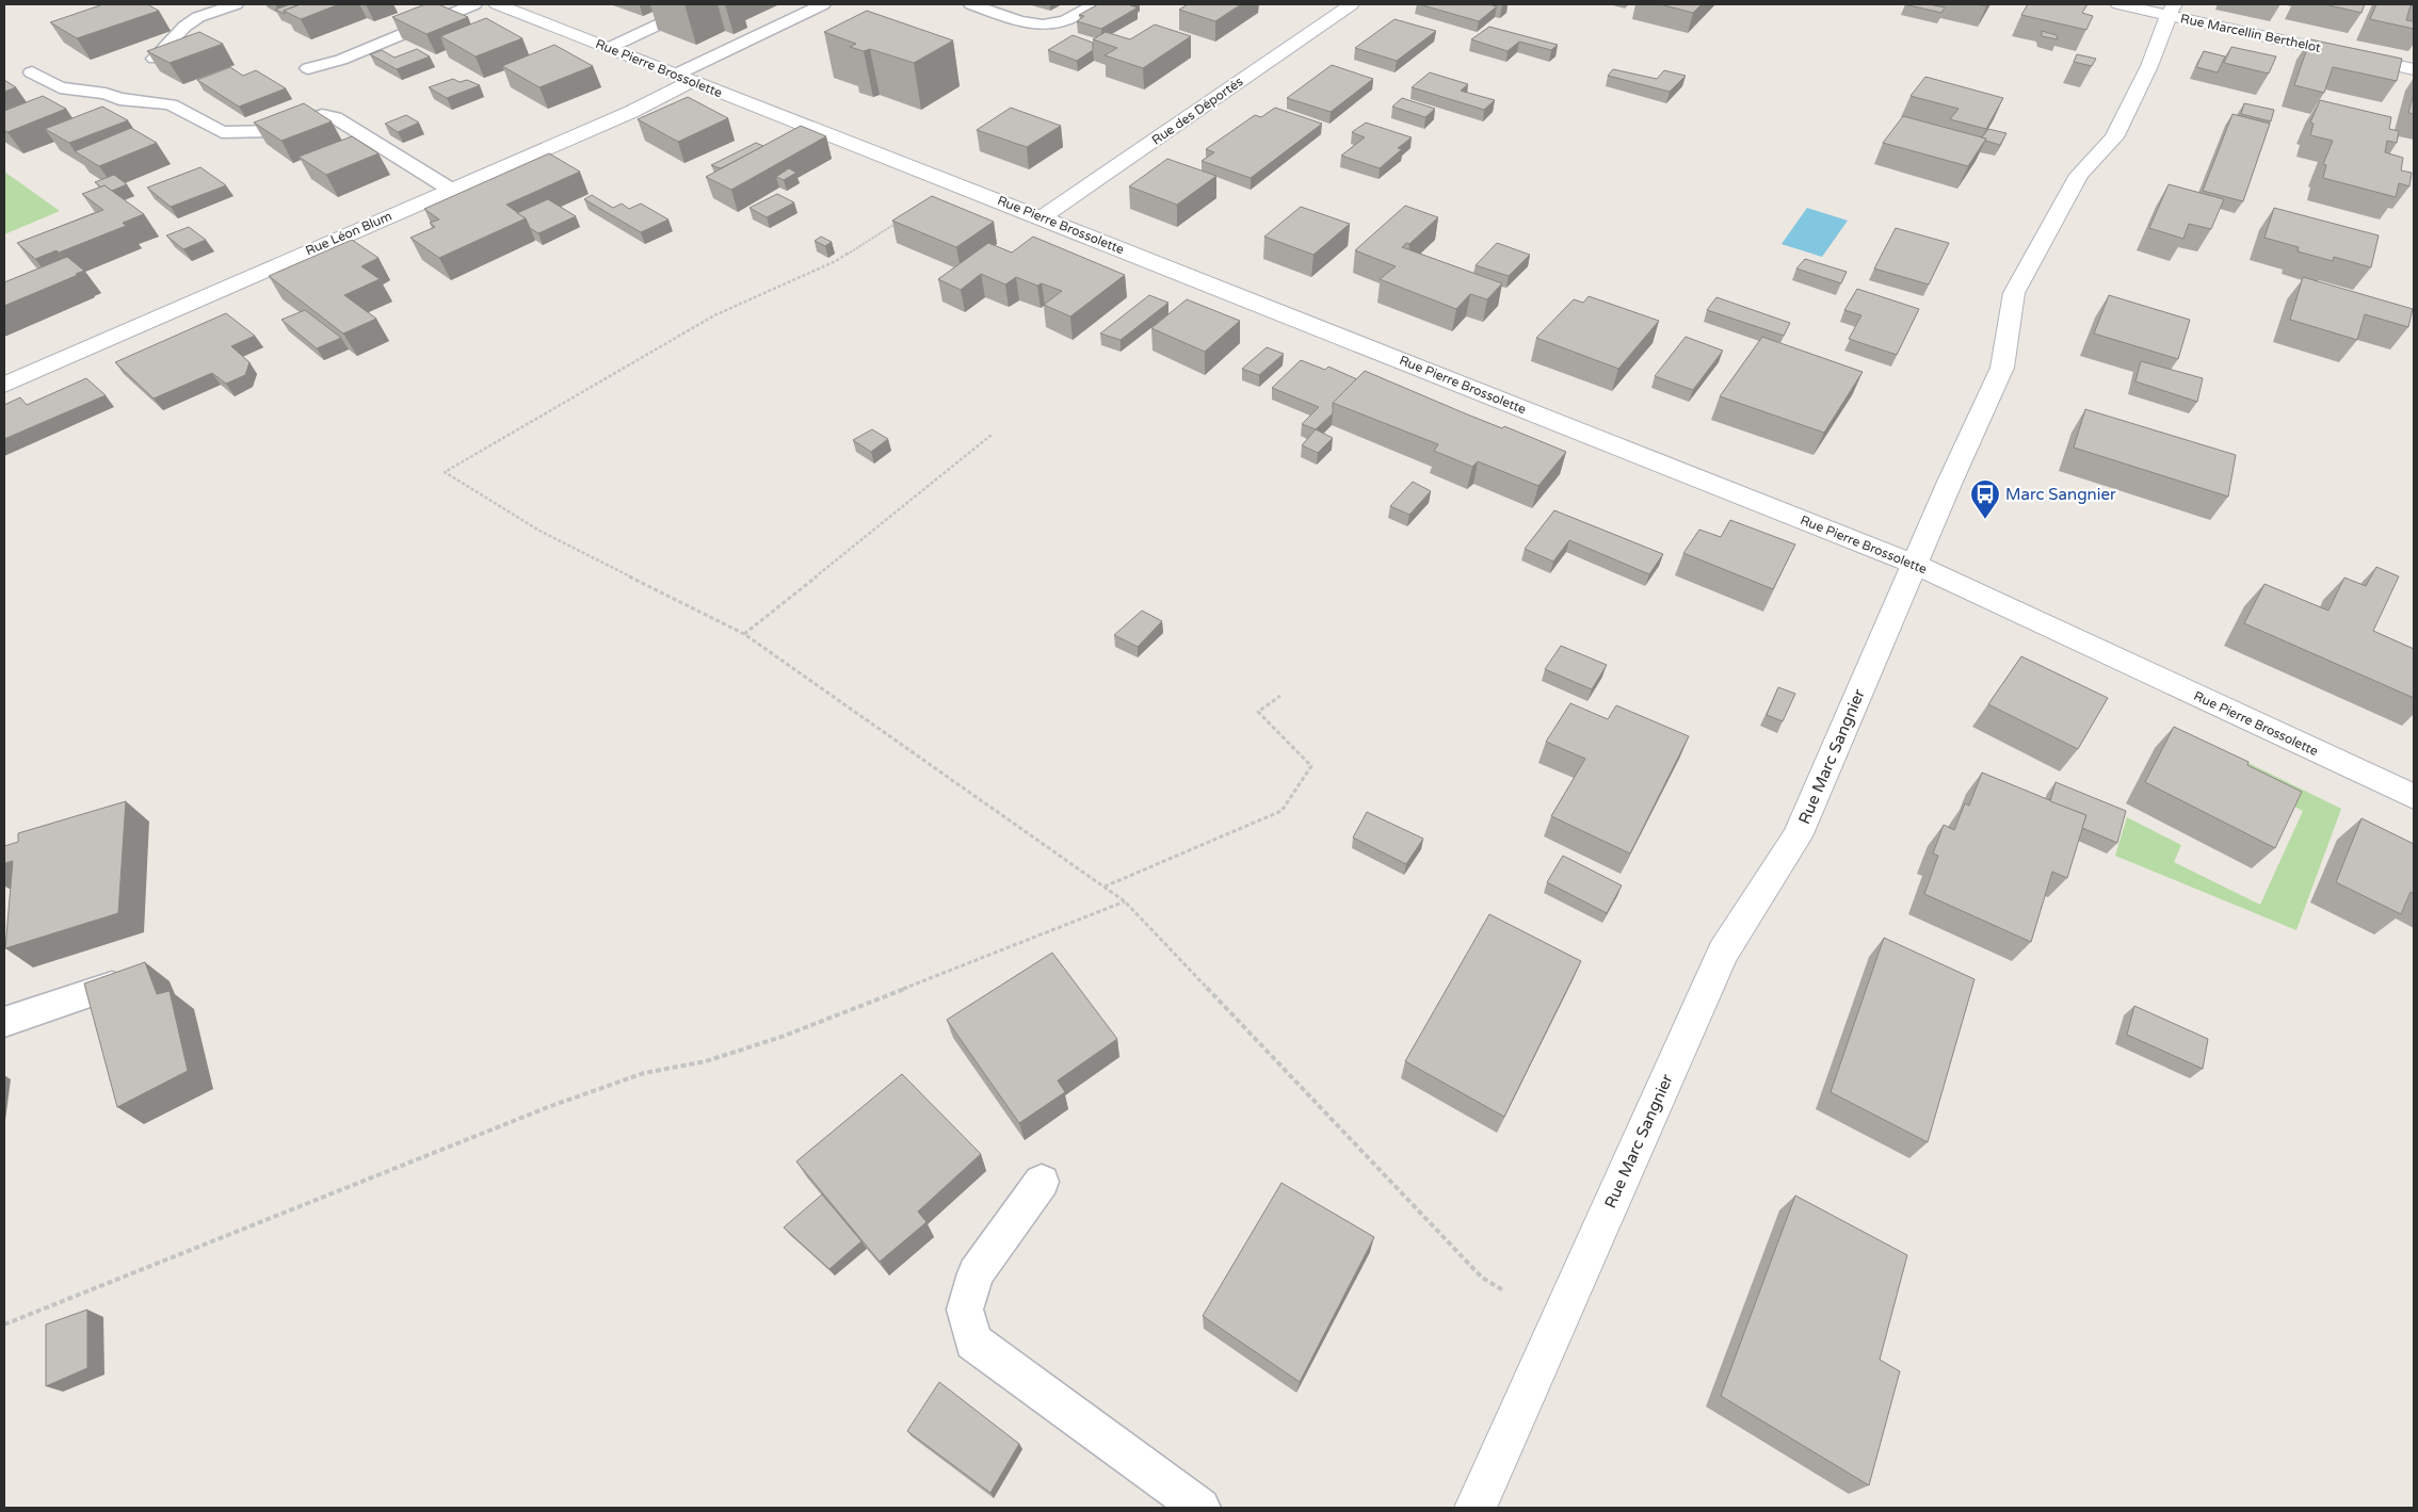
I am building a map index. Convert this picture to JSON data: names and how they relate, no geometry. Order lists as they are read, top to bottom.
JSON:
{
  "streets": {
    "street": [
      "Rue Marcellin Berthelot",
      "Rue Pierre Brossolette",
      "Rue des Déportés",
      "Rue Léon Blum",
      "Rue Marc Sangnier"
    ]
  },
  "crossings": [
    ["Rue Marcellin Berthelot", "Rue Marc Sangnier"],
    ["Rue Pierre Brossolette", "Rue des Déportés"],
    ["Rue Pierre Brossolette", "Rue Léon Blum"],
    ["Rue Pierre Brossolette", "Rue Marc Sangnier"]
  ],
  "places": {
    "bus stop": ["Marc Sangnier"]
  }
}
